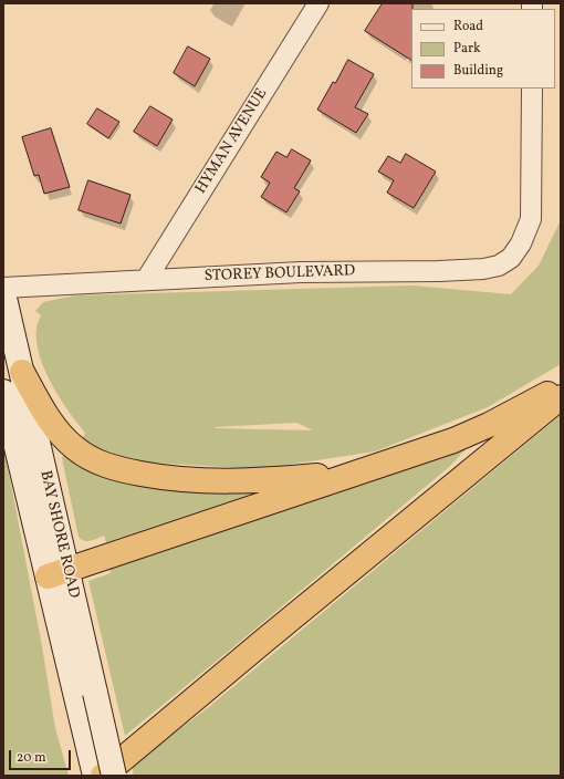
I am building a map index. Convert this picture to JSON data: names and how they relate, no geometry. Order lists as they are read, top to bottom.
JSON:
{
  "streets": {
    "main road": ["BAY SHORE ROAD"],
    "street": ["HYMAN AVENUE", "STOREY BOULEVARD"]
  },
  "crossings": [
    ["HYMAN AVENUE", "STOREY BOULEVARD"]
  ],
  "legend": ["Road", "Park", "Building"],
  "scale_bar": "20 m"
}
